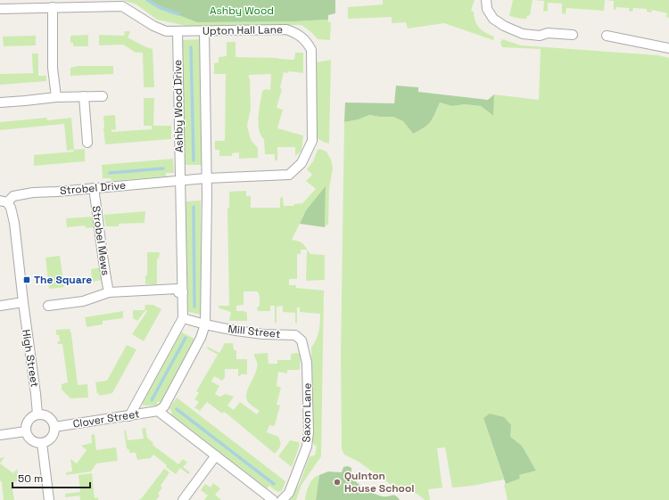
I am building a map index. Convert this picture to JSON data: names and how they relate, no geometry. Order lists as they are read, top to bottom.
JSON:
{
  "streets": {
    "street": [
      "Upton Hall Lane",
      "Ashby Wood Drive",
      "Strobel Drive",
      "Strobel Mews",
      "Mill Street",
      "High Street",
      "Saxon Lane",
      "Clover Street"
    ]
  },
  "crossings": [
    ["Upton Hall Lane", "Ashby Wood Drive"],
    ["Ashby Wood Drive", "Strobel Drive"],
    ["Ashby Wood Drive", "Clover Street"],
    ["Strobel Drive", "Strobel Mews"],
    ["Mill Street", "Saxon Lane"],
    ["High Street", "Clover Street"]
  ],
  "parks": ["Ashby Wood"],
  "places": {
    "transit": ["The Square"],
    "other": ["Quinton House School"]
  },
  "scale_bar": "50 m"
}
